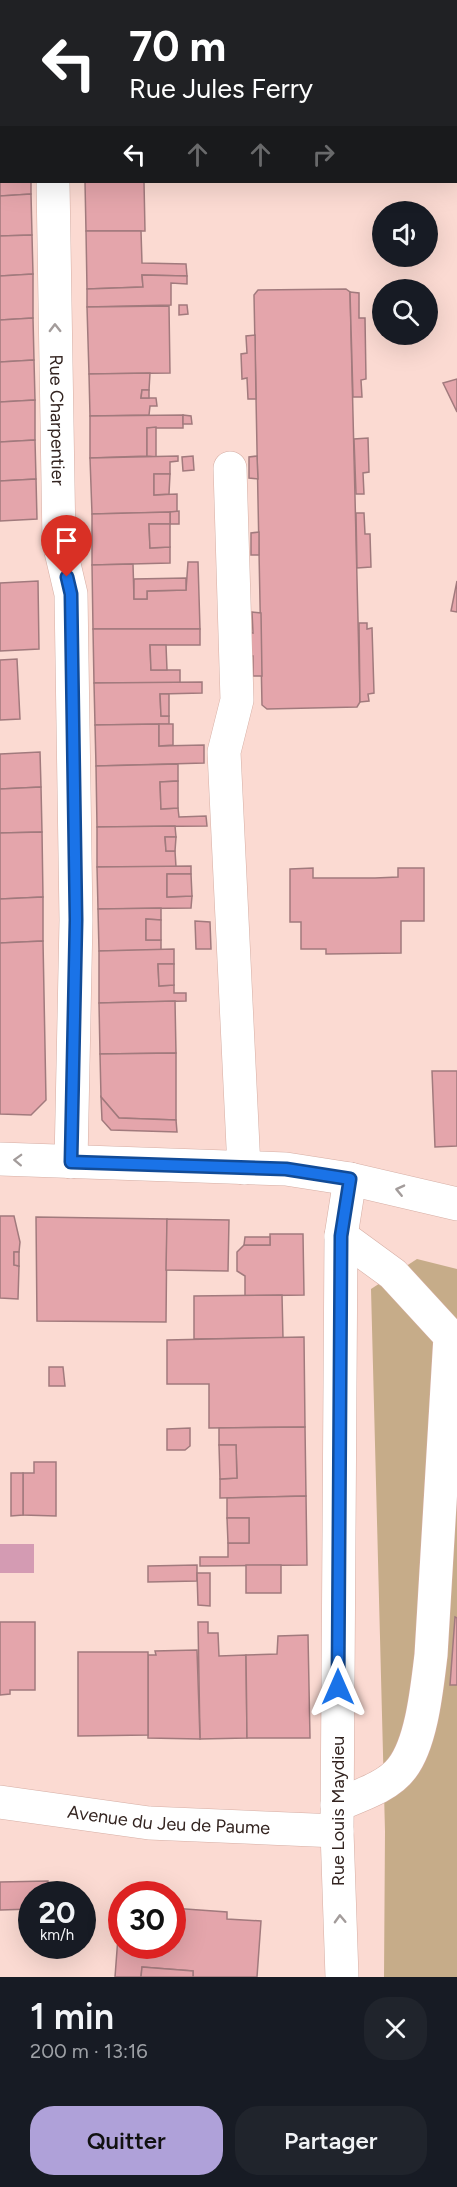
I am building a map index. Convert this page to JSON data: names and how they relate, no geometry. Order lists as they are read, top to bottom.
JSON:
{
  "streets": {
    "street": ["Rue Charpentier", "Rue Louis Maydieu", "Avenue du Jeu de Paume"]
  },
  "crossings": [
    ["Rue Louis Maydieu", "Avenue du Jeu de Paume"]
  ],
  "page": {
    "turn": ["70 m", "Rue Jules Ferry"],
    "speed": "20 km/h",
    "limit": "30",
    "heading": ["1 min", "200 m · 13:16"],
    "buttons": ["Quitter", "Partager"]
  }
}
